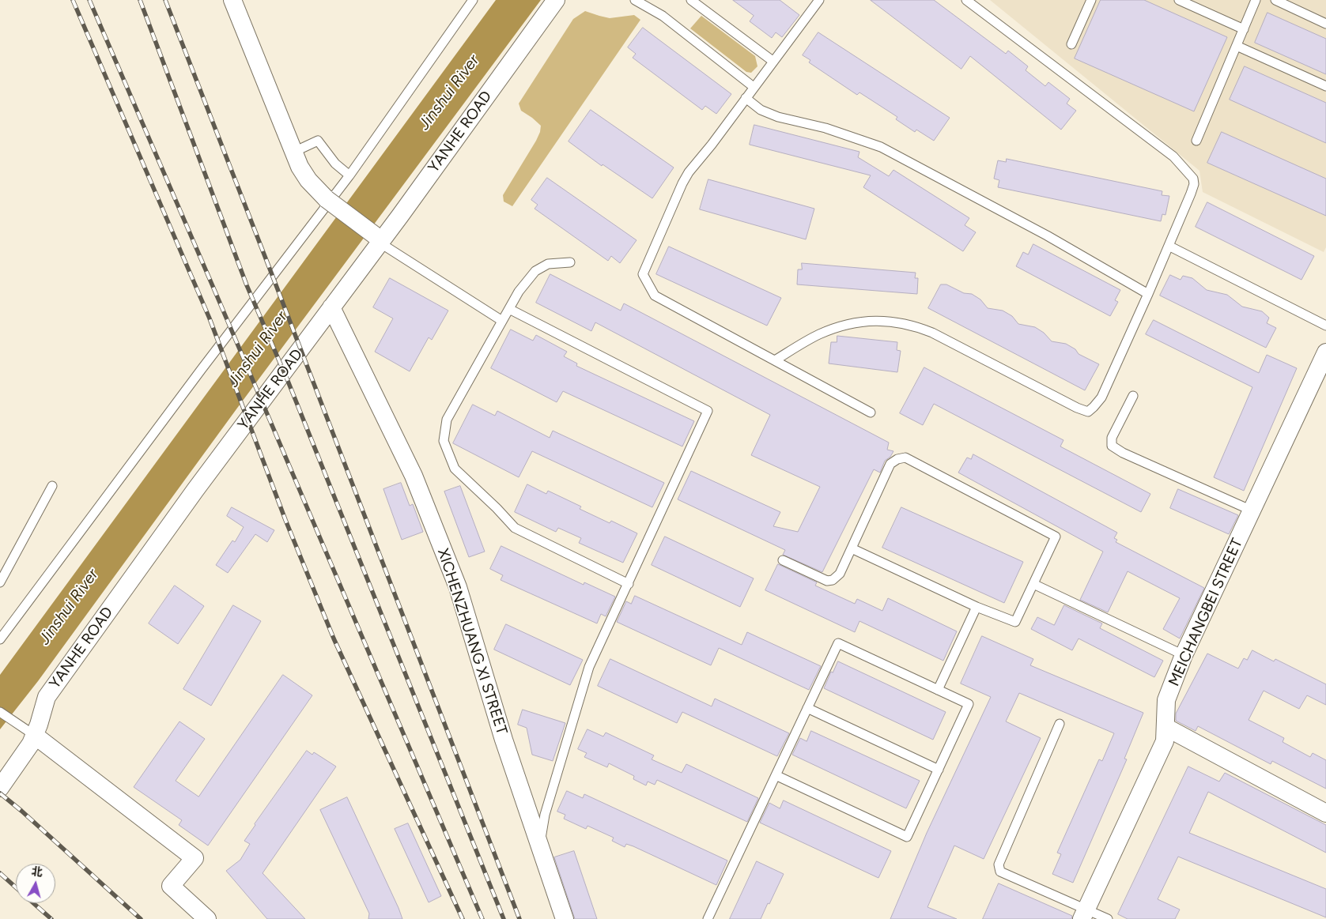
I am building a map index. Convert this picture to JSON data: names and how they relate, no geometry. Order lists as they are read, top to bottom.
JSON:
{
  "streets": {
    "street": ["YANHE ROAD", "MEICHANGBEI STREET", "XICHENZHUANG XI STREET"]
  },
  "crossings": [
    ["YANHE ROAD", "XICHENZHUANG XI STREET"]
  ],
  "water": ["Jinshui River"],
  "north": "top"
}
